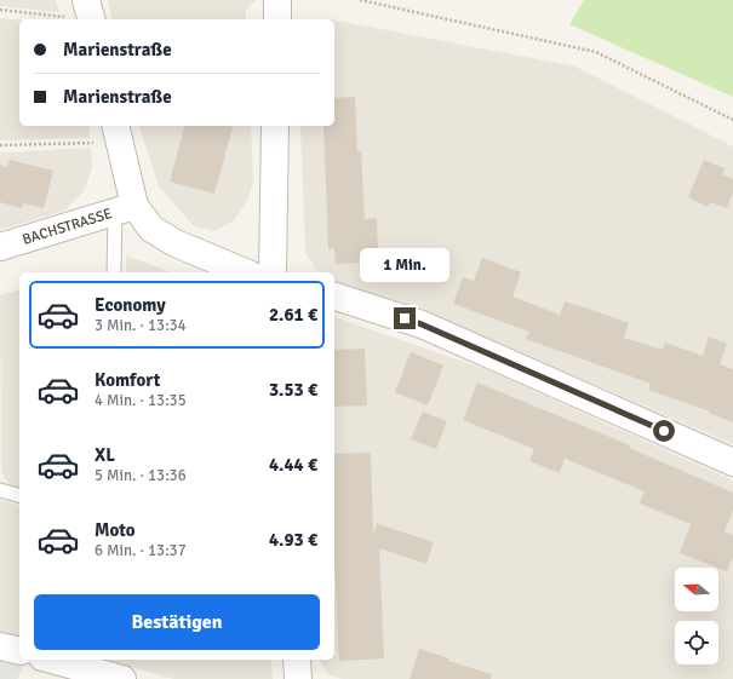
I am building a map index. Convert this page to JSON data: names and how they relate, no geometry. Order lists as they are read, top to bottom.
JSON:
{
  "streets": {
    "street": ["BACHSTRASSE"]
  },
  "north": "left",
  "page": {
    "banner": ["Marienstraße", "Marienstraße"],
    "bubble": "1 Min.",
    "list": [
      {
        "name": "Economy",
        "note": "3 Min. · 13:34",
        "value": "2.61 €"
      },
      {
        "name": "Komfort",
        "note": "4 Min. · 13:35",
        "value": "3.53 €"
      },
      {
        "name": "XL",
        "note": "5 Min. · 13:36",
        "value": "4.44 €"
      },
      {
        "name": "Moto",
        "note": "6 Min. · 13:37",
        "value": "4.93 €"
      }
    ],
    "buttons": "Bestätigen"
  }
}
